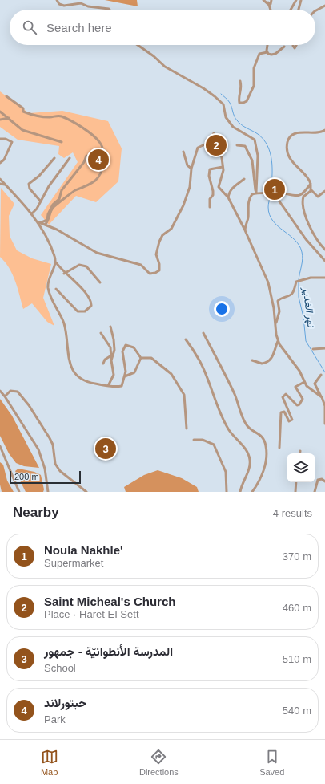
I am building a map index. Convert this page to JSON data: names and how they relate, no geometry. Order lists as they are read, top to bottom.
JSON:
{
  "water": ["نهر الغدير"],
  "scale_bar": "200 m",
  "page": {
    "search": "Search here",
    "pins": [
      "2",
      "4",
      "1",
      "3"
    ],
    "scale": "200 m",
    "heading": ["Nearby", "4 results"],
    "list": [
      {
        "mark": "1",
        "name": "Noula Nakhle'",
        "note": "Supermarket",
        "value": "370 m"
      },
      {
        "mark": "2",
        "name": "Saint Micheal's Church",
        "note": "Place · Haret EI Sett",
        "value": "460 m"
      },
      {
        "mark": "3",
        "name": "المدرسة الأنطوانيّة - جمهور",
        "note": "School",
        "value": "510 m"
      },
      {
        "mark": "4",
        "name": "حبتورلاند",
        "note": "Park",
        "value": "540 m"
      }
    ],
    "nav": ["Map", "Directions", "Saved"]
  }
}
